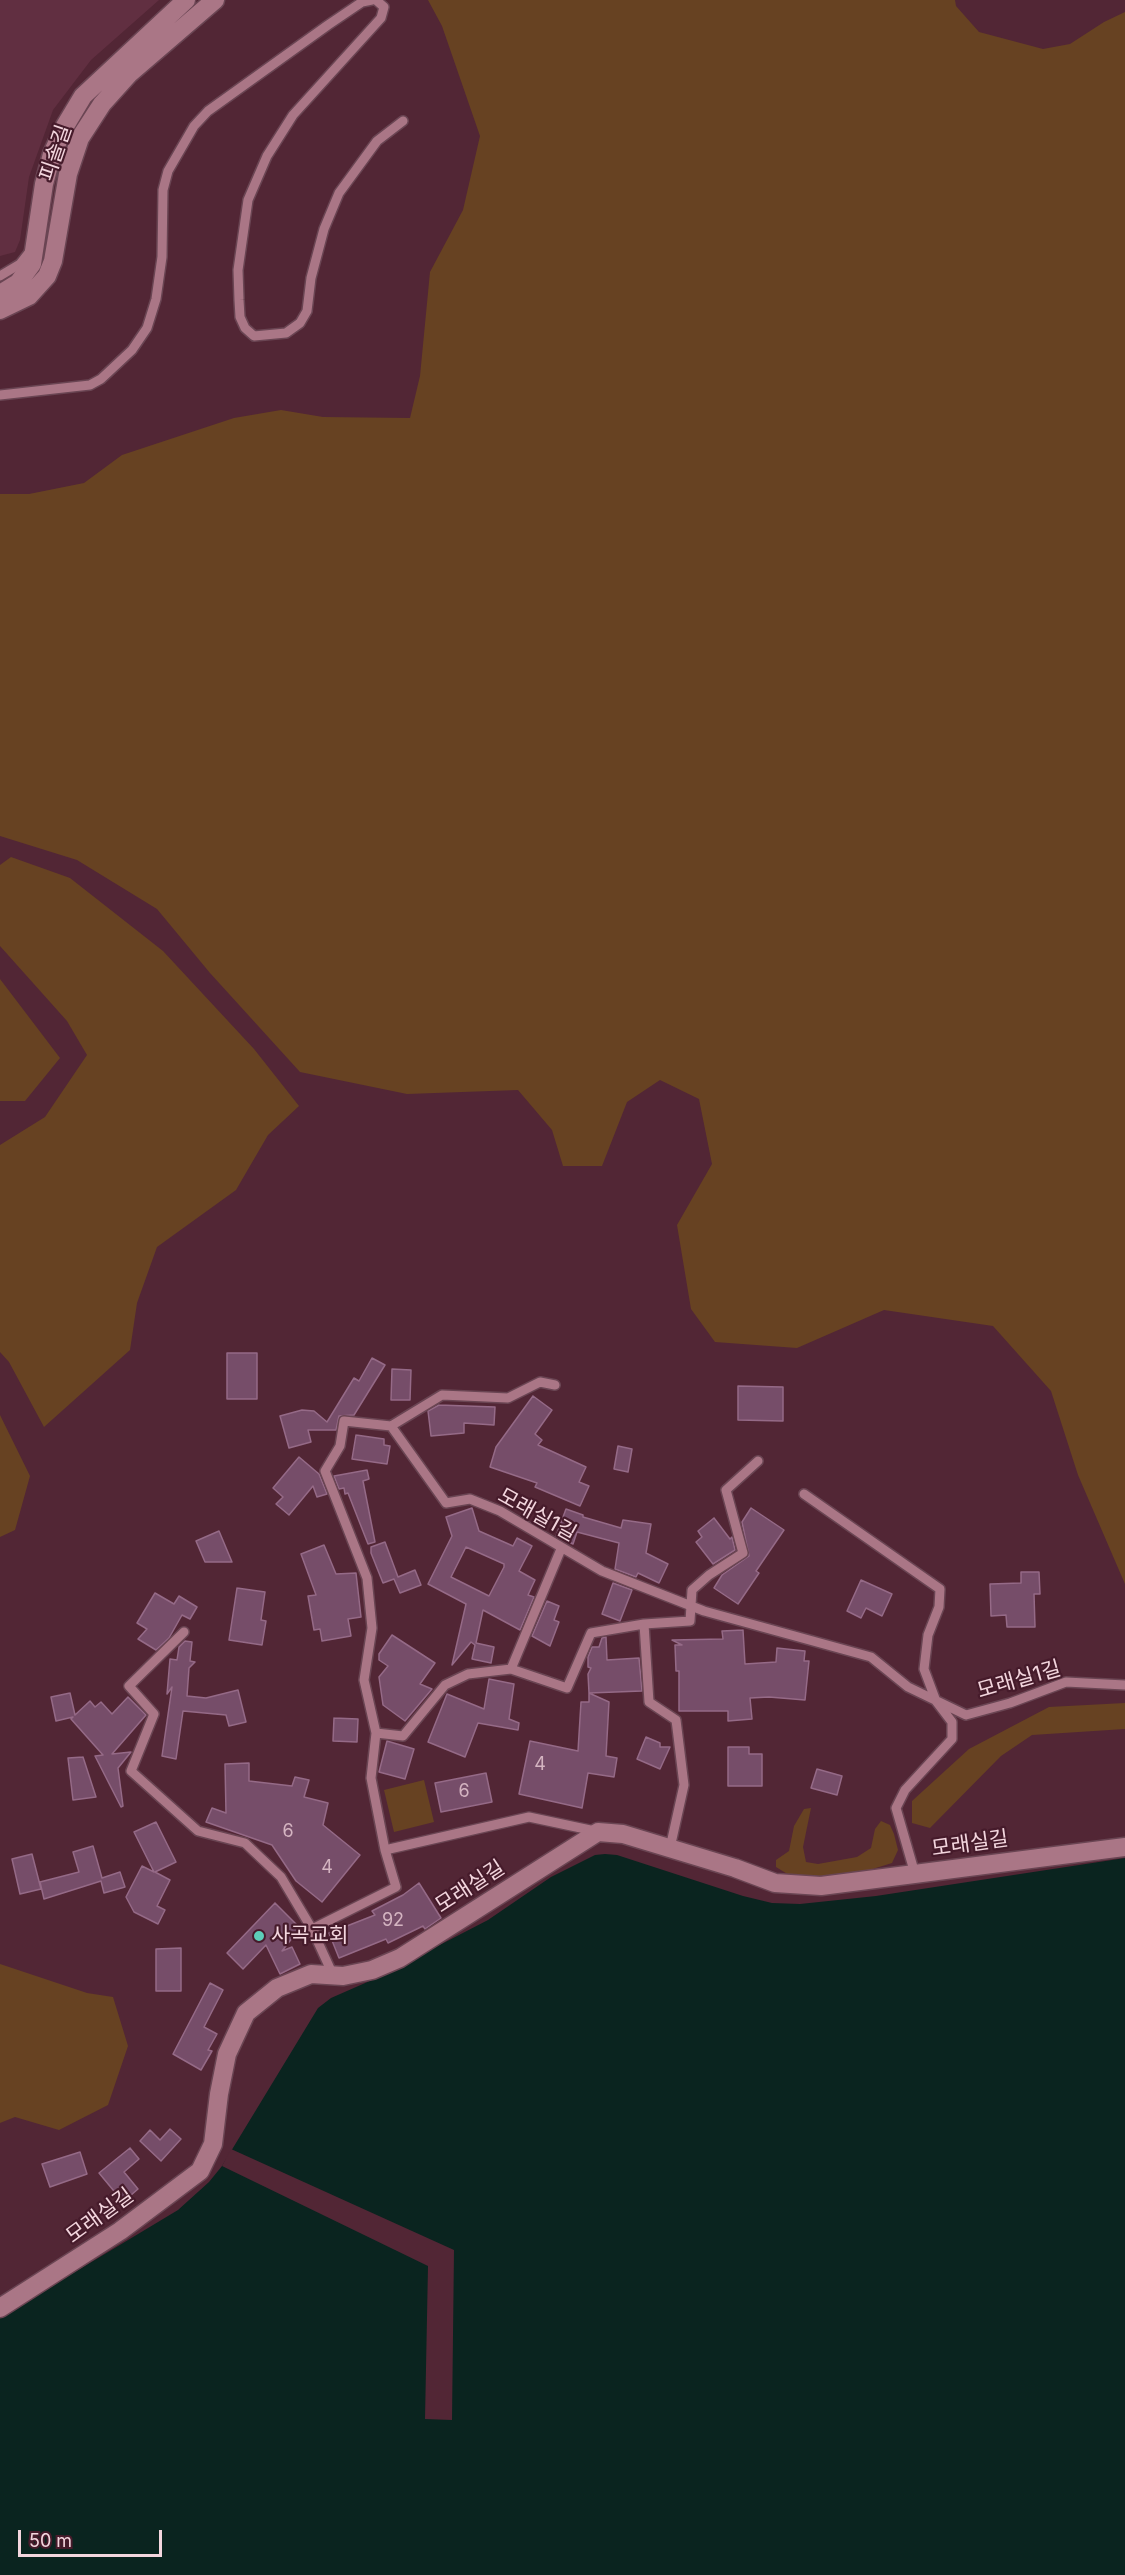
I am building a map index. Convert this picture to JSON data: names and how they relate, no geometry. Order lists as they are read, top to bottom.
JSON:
{
  "streets": {
    "street": ["피솔길", "모래실길"],
    "lane": ["모래실1길"]
  },
  "places": ["사곡교회"],
  "house_numbers": [
    "4",
    "6",
    "6",
    "4",
    "92"
  ],
  "scale_bar": "50 m"
}
